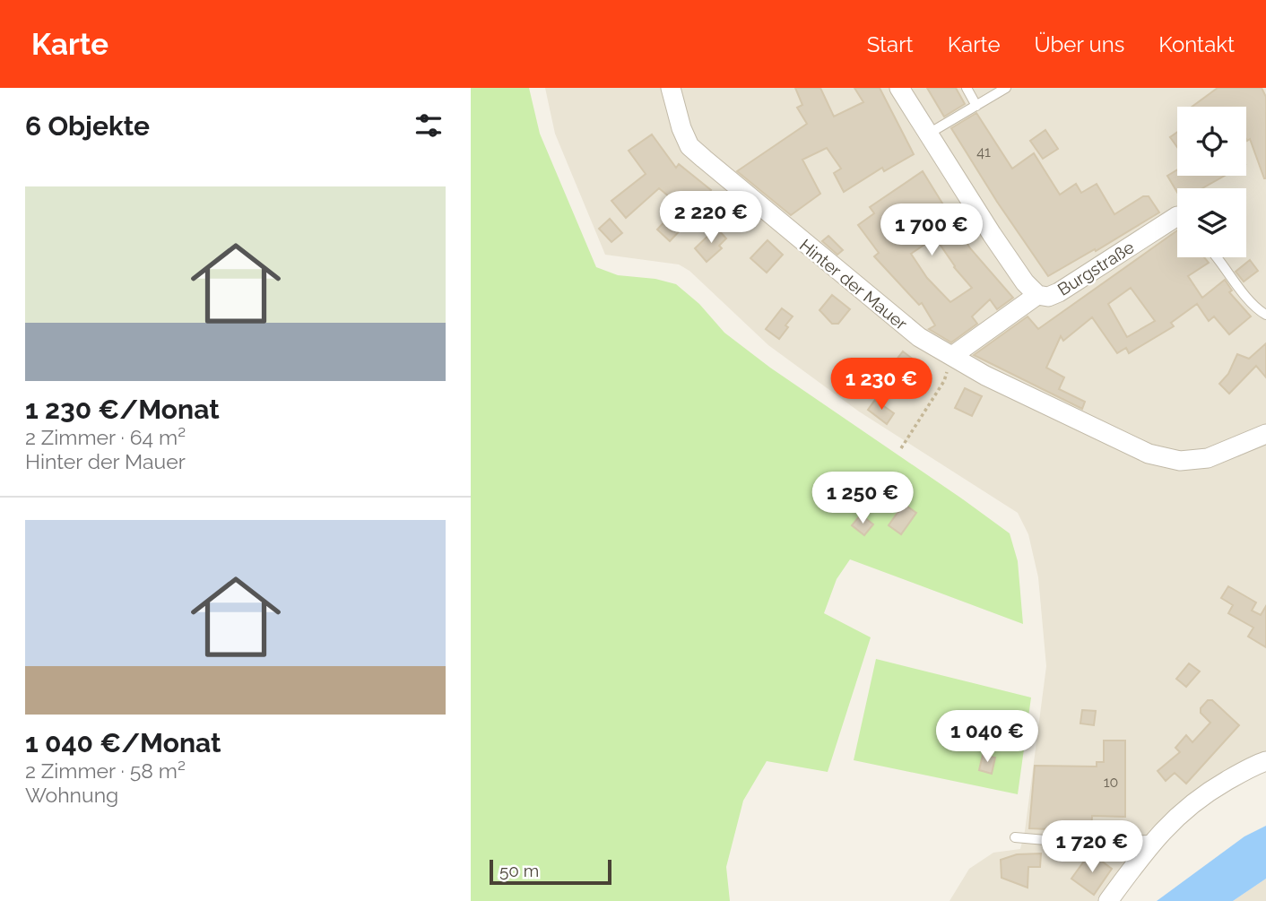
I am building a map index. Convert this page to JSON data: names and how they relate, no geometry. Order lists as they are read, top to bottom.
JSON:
{
  "streets": {
    "street": ["Burgstraße", "Hinter der Mauer"]
  },
  "crossings": [
    ["Burgstraße", "Hinter der Mauer"]
  ],
  "house_numbers": ["41", "10"],
  "scale_bar": "50 m",
  "page": {
    "header": "Karte",
    "nav": [
      "Start",
      "Karte",
      "Über uns",
      "Kontakt"
    ],
    "heading": "6 Objekte",
    "list": [
      {
        "name": "1 230 €/Monat",
        "note": "2 Zimmer · 64 m² · Hinter der Mauer"
      },
      {
        "name": "1 040 €/Monat",
        "note": "2 Zimmer · 58 m² · Wohnung"
      }
    ],
    "price": [
      "2 220 €",
      "1 700 €",
      "1 230 €",
      "1 250 €",
      "1 040 €",
      "1 720 €"
    ],
    "scale": "50 m"
  }
}
